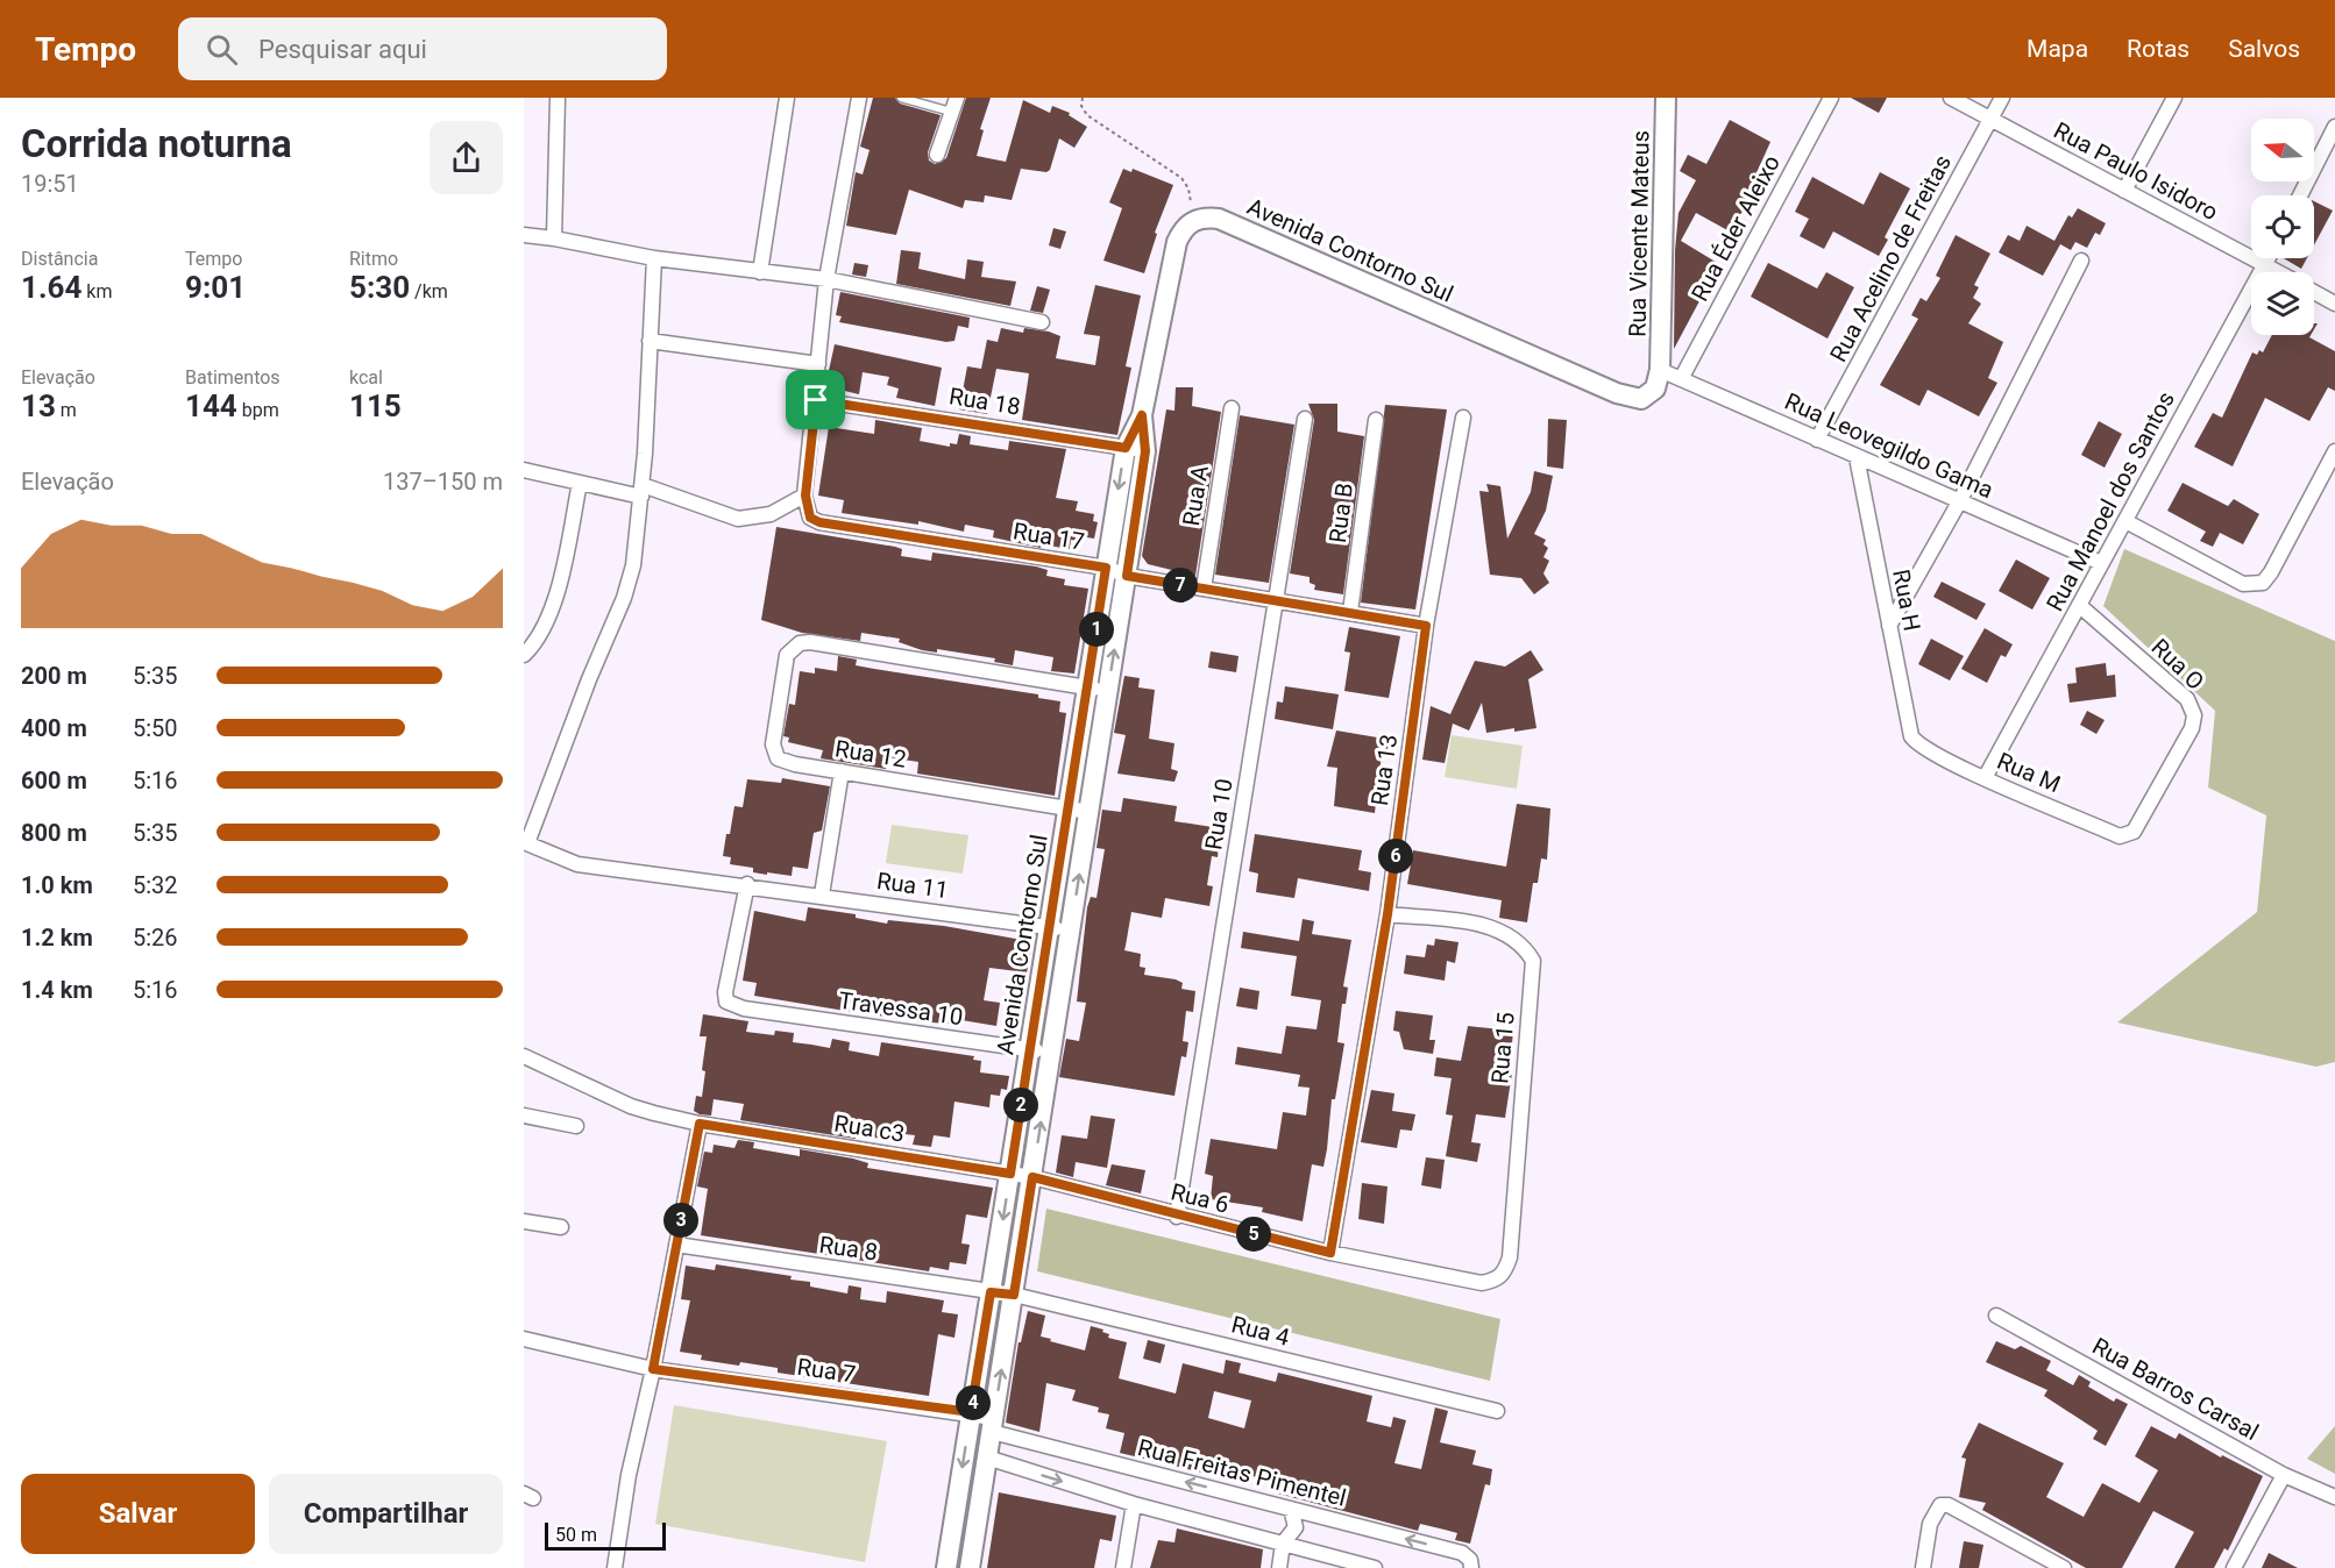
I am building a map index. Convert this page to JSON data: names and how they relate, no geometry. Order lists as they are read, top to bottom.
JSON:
{
  "streets": {
    "street": [
      "Rua Paulo Isidoro",
      "Rua Éder Aleixo",
      "Rua Vicente Mateus",
      "Avenida Contorno Sul",
      "Rua Acelino de Freitas",
      "Rua 18",
      "Rua Leovegildo Gama",
      "Rua A",
      "Rua Manoel dos Santos",
      "Rua B",
      "Rua 17",
      "Rua H",
      "Rua O",
      "Rua 12",
      "Rua 13",
      "Rua M",
      "Rua 10",
      "Rua 11",
      "Travessa 10",
      "Rua 15",
      "Rua c3",
      "Rua 6",
      "Rua 8",
      "Rua 4",
      "Rua 7",
      "Rua Barros Carsal",
      "Rua Freitas Pimentel"
    ]
  },
  "crossings": [
    ["Rua Paulo Isidoro", "Rua Acelino de Freitas"],
    ["Rua Paulo Isidoro", "Rua Manoel dos Santos"],
    ["Rua Éder Aleixo", "Rua Leovegildo Gama"],
    ["Rua Vicente Mateus", "Avenida Contorno Sul"],
    ["Rua Vicente Mateus", "Rua Leovegildo Gama"],
    ["Avenida Contorno Sul", "Rua 18"],
    ["Avenida Contorno Sul", "Rua Leovegildo Gama"],
    ["Avenida Contorno Sul", "Rua 17"],
    ["Avenida Contorno Sul", "Rua 12"],
    ["Avenida Contorno Sul", "Rua 11"],
    ["Avenida Contorno Sul", "Travessa 10"],
    ["Avenida Contorno Sul", "Rua c3"],
    ["Avenida Contorno Sul", "Rua 6"],
    ["Avenida Contorno Sul", "Rua 8"],
    ["Avenida Contorno Sul", "Rua 4"],
    ["Avenida Contorno Sul", "Rua 7"],
    ["Avenida Contorno Sul", "Rua Freitas Pimentel"],
    ["Rua Acelino de Freitas", "Rua Leovegildo Gama"],
    ["Rua Leovegildo Gama", "Rua Manoel dos Santos"],
    ["Rua Leovegildo Gama", "Rua H"],
    ["Rua A", "Rua 17"],
    ["Rua Manoel dos Santos", "Rua O"],
    ["Rua Manoel dos Santos", "Rua M"],
    ["Rua B", "Rua 17"],
    ["Rua 17", "Rua 13"],
    ["Rua 17", "Rua 10"],
    ["Rua H", "Rua M"],
    ["Rua O", "Rua M"],
    ["Rua 13", "Rua 15"],
    ["Rua 13", "Rua 6"],
    ["Rua 10", "Rua 6"],
    ["Rua 11", "Travessa 10"],
    ["Rua 15", "Rua 6"],
    ["Rua c3", "Rua 6"],
    ["Rua 8", "Rua 4"],
    ["Rua 7", "Rua Freitas Pimentel"]
  ],
  "scale_bar": "50 m",
  "north": "left",
  "page": {
    "header": "Tempo",
    "search": "Pesquisar aqui",
    "nav": ["Mapa", "Rotas", "Salvos"],
    "heading": ["Corrida noturna", "19:51"],
    "stats": [
      ["Distância", "1.64 km"],
      ["Tempo", "9:01"],
      ["Ritmo", "5:30 /km"],
      ["Elevação", "13 m"],
      ["Batimentos", "144 bpm"],
      ["kcal", "115"]
    ],
    "chart": ["Elevação", "137–150 m"],
    "pins": [
      "7",
      "1",
      "6",
      "2",
      "3",
      "5",
      "4"
    ],
    "list": [
      {
        "name": "200 m",
        "note": "5:35"
      },
      {
        "name": "400 m",
        "note": "5:50"
      },
      {
        "name": "600 m",
        "note": "5:16"
      },
      {
        "name": "800 m",
        "note": "5:35"
      },
      {
        "name": "1.0 km",
        "note": "5:32"
      },
      {
        "name": "1.2 km",
        "note": "5:26"
      },
      {
        "name": "1.4 km",
        "note": "5:16"
      }
    ],
    "buttons": ["Salvar", "Compartilhar"],
    "scale": "50 m"
  }
}
